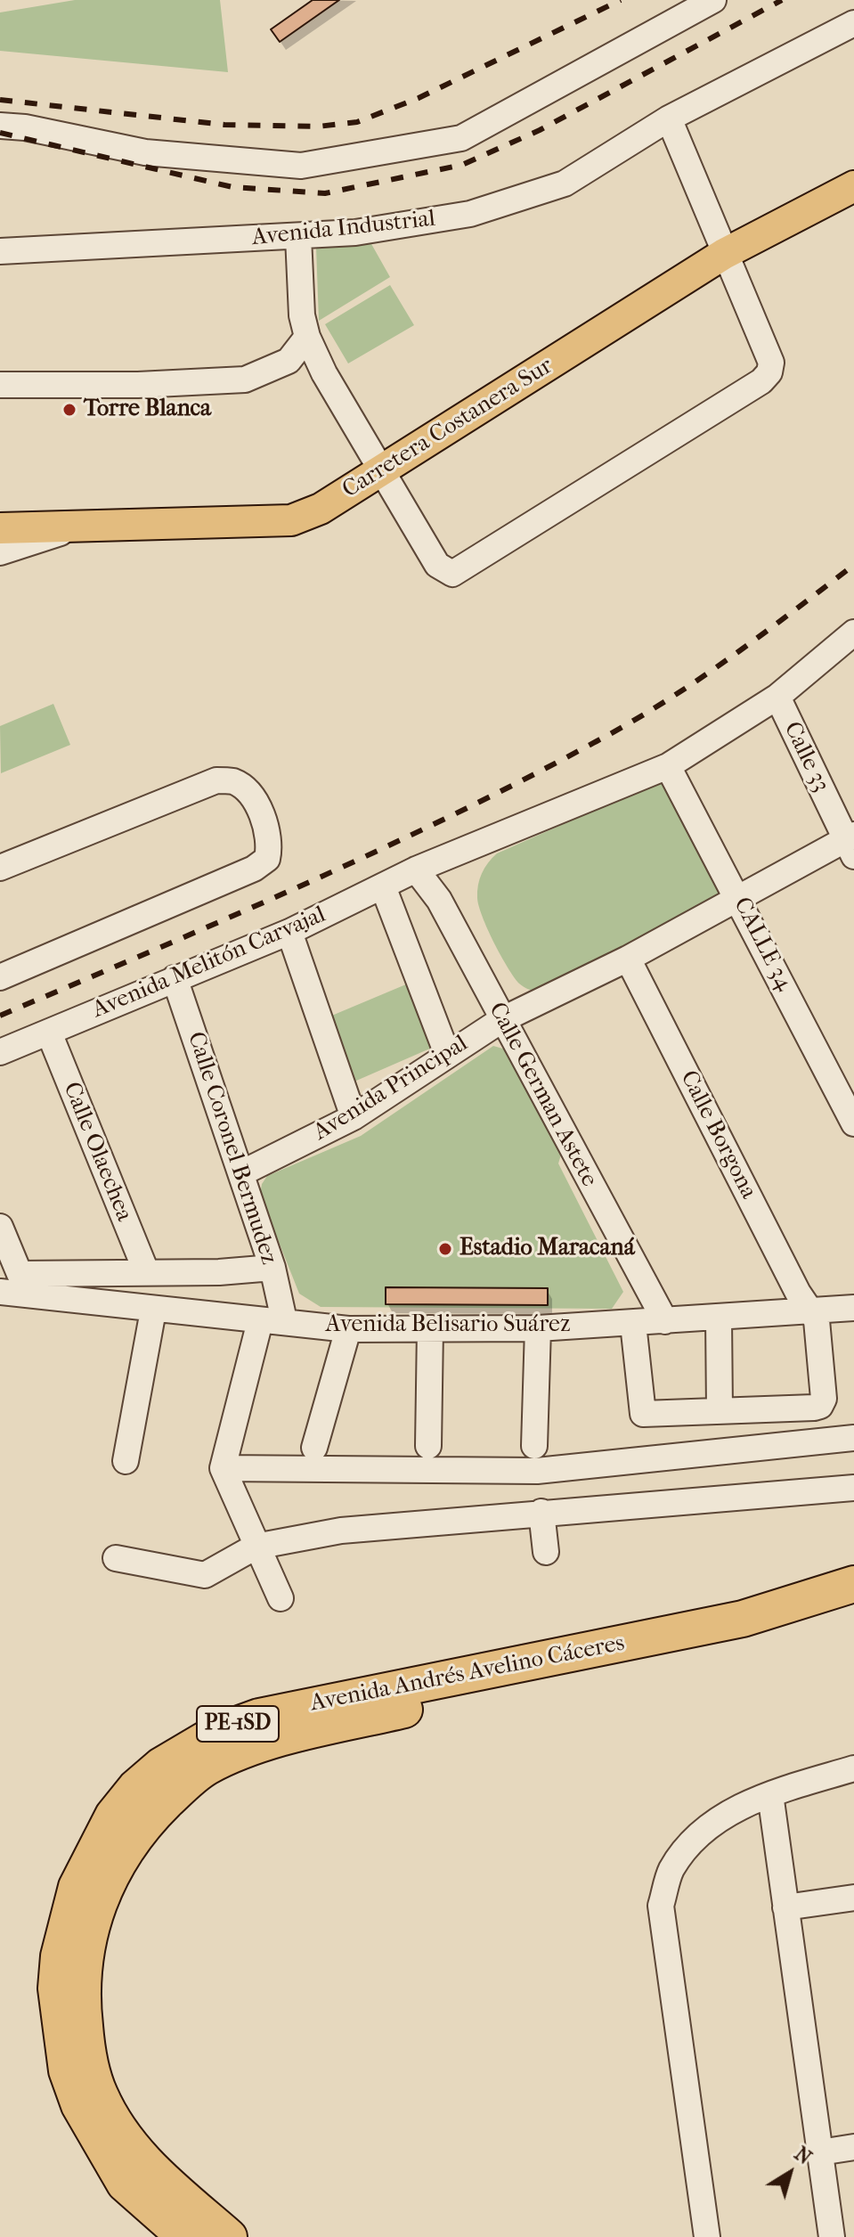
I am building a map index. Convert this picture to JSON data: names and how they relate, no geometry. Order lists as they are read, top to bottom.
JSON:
{
  "streets": {
    "highway": ["Avenida Andrés Avelino Cáceres", "PE-1SD"],
    "main road": ["Carretera Costanera Sur"],
    "street": [
      "Avenida Industrial",
      "Calle 33",
      "CALLE 34",
      "Avenida Melitón Carvajal",
      "Avenida Principal",
      "Calle German Astete",
      "Calle Borgona",
      "Calle Coronel Bermudez",
      "Calle Olaechea",
      "Avenida Belisario Suárez"
    ]
  },
  "crossings": [
    ["Calle 33", "Avenida Melitón Carvajal"],
    ["Calle 33", "Avenida Principal"],
    ["CALLE 34", "Avenida Melitón Carvajal"],
    ["CALLE 34", "Avenida Principal"],
    ["Avenida Melitón Carvajal", "Calle German Astete"],
    ["Avenida Melitón Carvajal", "Calle Coronel Bermudez"],
    ["Avenida Melitón Carvajal", "Calle Olaechea"],
    ["Avenida Principal", "Calle German Astete"],
    ["Avenida Principal", "Calle Borgona"],
    ["Avenida Principal", "Calle Coronel Bermudez"],
    ["Calle German Astete", "Avenida Belisario Suárez"],
    ["Calle Borgona", "Avenida Belisario Suárez"],
    ["Calle Coronel Bermudez", "Avenida Belisario Suárez"]
  ],
  "places": ["Torre Blanca", "Estadio Maracaná"],
  "north": "top right"
}
